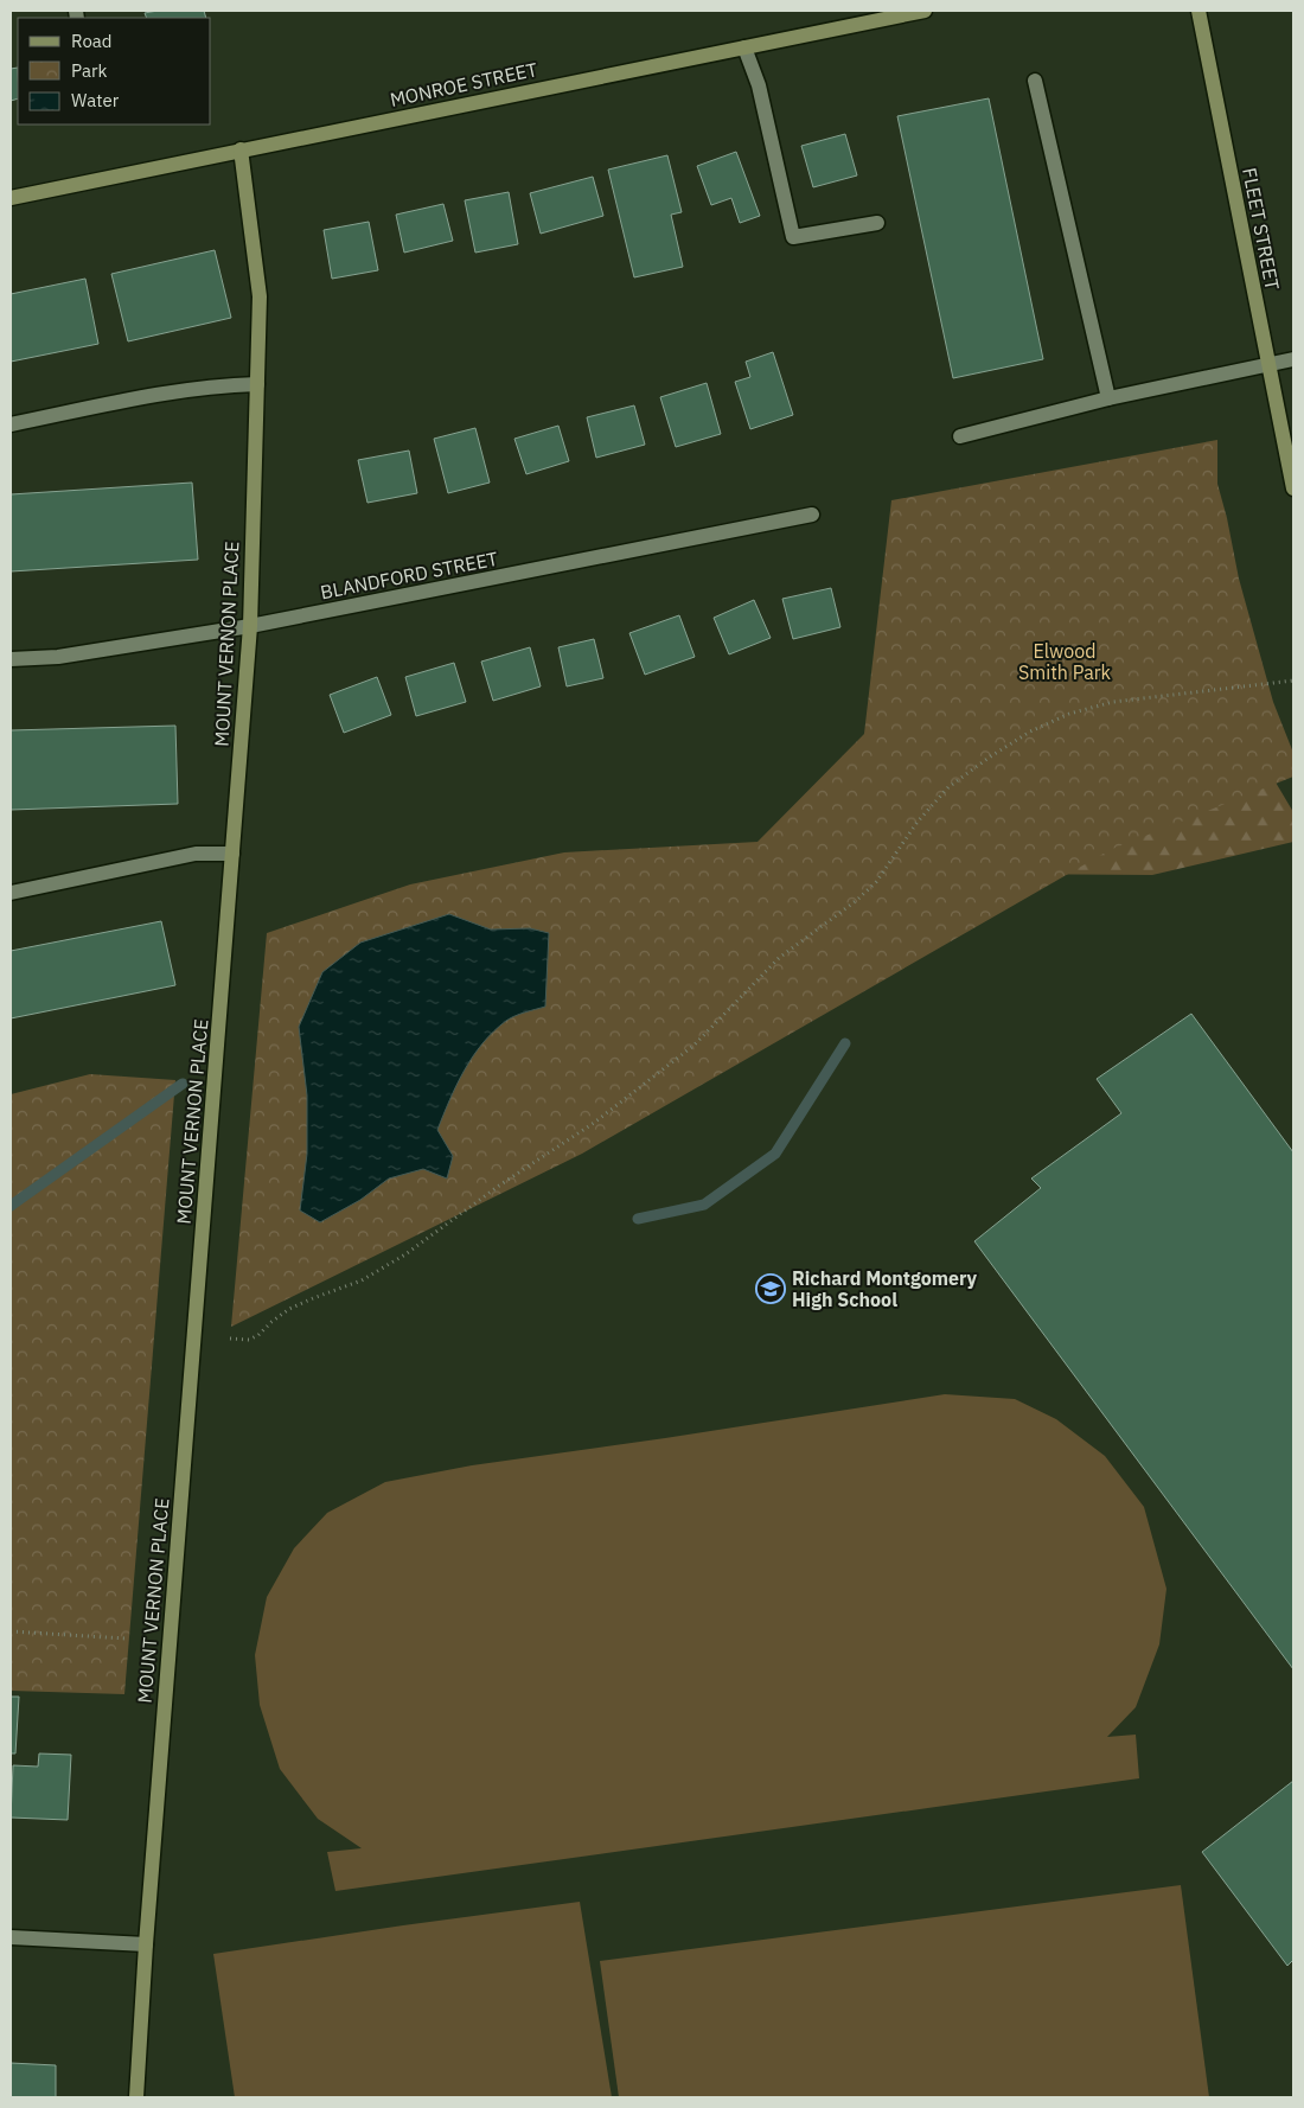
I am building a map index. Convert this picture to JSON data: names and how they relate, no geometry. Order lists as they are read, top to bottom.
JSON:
{
  "streets": {
    "street": [
      "MONROE STREET",
      "FLEET STREET",
      "BLANDFORD STREET",
      "MOUNT VERNON PLACE"
    ]
  },
  "crossings": [
    ["MONROE STREET", "MOUNT VERNON PLACE"],
    ["BLANDFORD STREET", "MOUNT VERNON PLACE"]
  ],
  "parks": ["Elwood Smith Park"],
  "places": {
    "school or university": ["Richard Montgomery High School"]
  },
  "legend": ["Road", "Park", "Water"]
}
